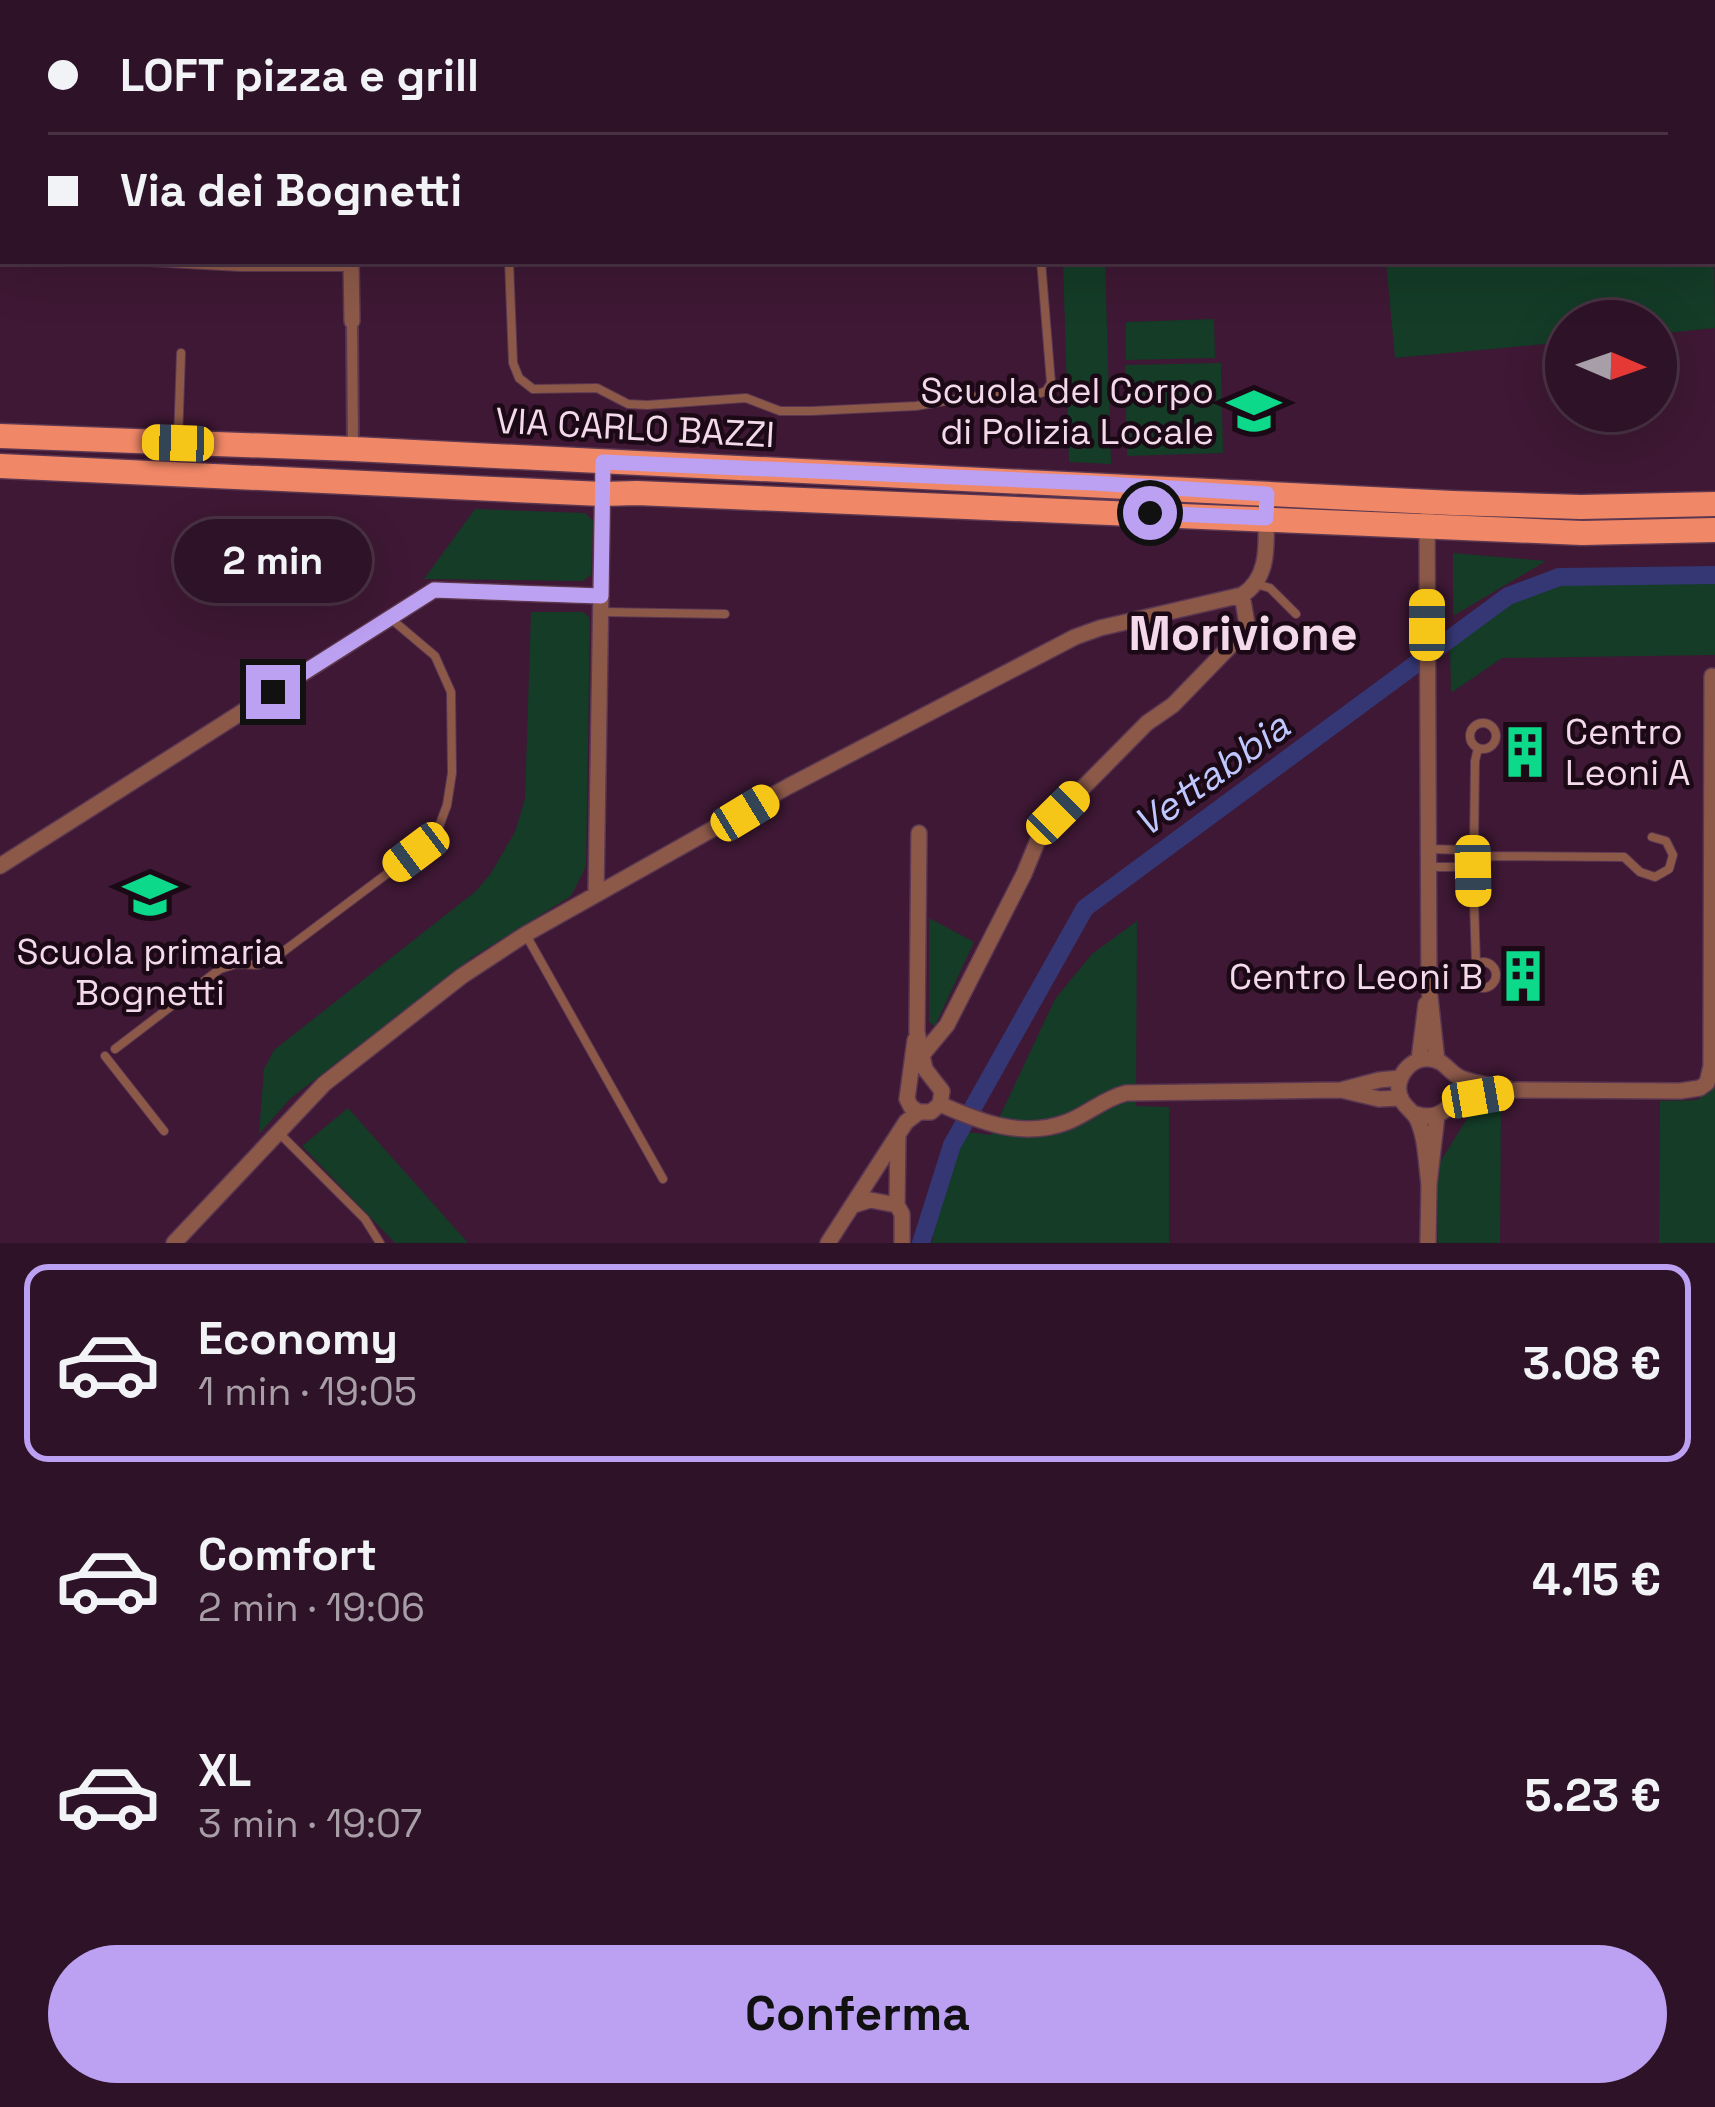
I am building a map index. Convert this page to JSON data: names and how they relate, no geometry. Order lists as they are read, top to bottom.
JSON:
{
  "streets": {
    "main road": ["VIA CARLO BAZZI"]
  },
  "districts": ["Morivione"],
  "water": ["Vettabbia"],
  "places": {
    "school or university": ["Scuola del Corpo di Polizia Locale", "Scuola primaria Bognetti"],
    "building": ["Centro Leoni A", "Centro Leoni B"]
  },
  "north": "right",
  "page": {
    "banner": ["LOFT pizza e grill", "Via dei Bognetti"],
    "bubble": "2 min",
    "list": [
      {
        "name": "Economy",
        "note": "1 min · 19:05",
        "value": "3.08 €"
      },
      {
        "name": "Comfort",
        "note": "2 min · 19:06",
        "value": "4.15 €"
      },
      {
        "name": "XL",
        "note": "3 min · 19:07",
        "value": "5.23 €"
      }
    ],
    "buttons": "Conferma"
  }
}
